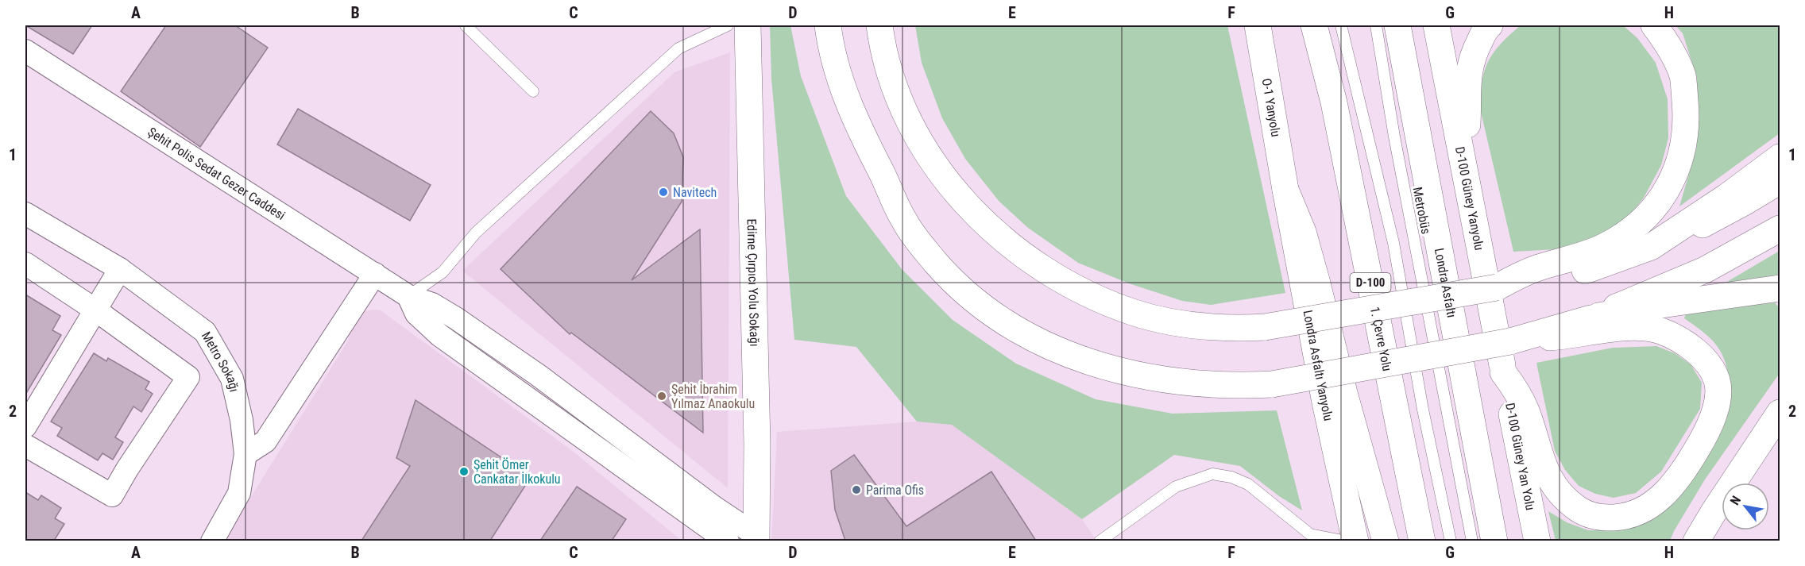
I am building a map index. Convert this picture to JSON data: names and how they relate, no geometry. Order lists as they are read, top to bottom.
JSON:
{
  "streets": {
    "main road": [
      "O-1 Yanyolu",
      "D-100 Güney Yanyolu",
      "D-100",
      "Edirne Çırpıcı Yolu Sokağı",
      "Londra Asfaltı",
      "1. Çevre Yolu",
      "Londra Asfaltı Yanyolu",
      "D-100 Güney Yan Yolu"
    ],
    "street": ["Şehit Polis Sedat Gezer Caddesi", "Metro Sokağı"],
    "lane": ["Metrobüs"]
  },
  "crossings": [
    ["O-1 Yanyolu", "Londra Asfaltı Yanyolu"],
    ["D-100 Güney Yanyolu", "D-100 Güney Yan Yolu"]
  ],
  "places": [
    "Navitech",
    "Şehit İbrahim Yılmaz Anaokulu",
    "Şehit Ömer Cankatar İlkokulu",
    "Parima Ofis"
  ],
  "north": "top left",
  "grid": {
    "columns": [
      "A",
      "B",
      "C",
      "D",
      "E",
      "F",
      "G",
      "H"
    ],
    "rows": ["1", "2"]
  }
}
